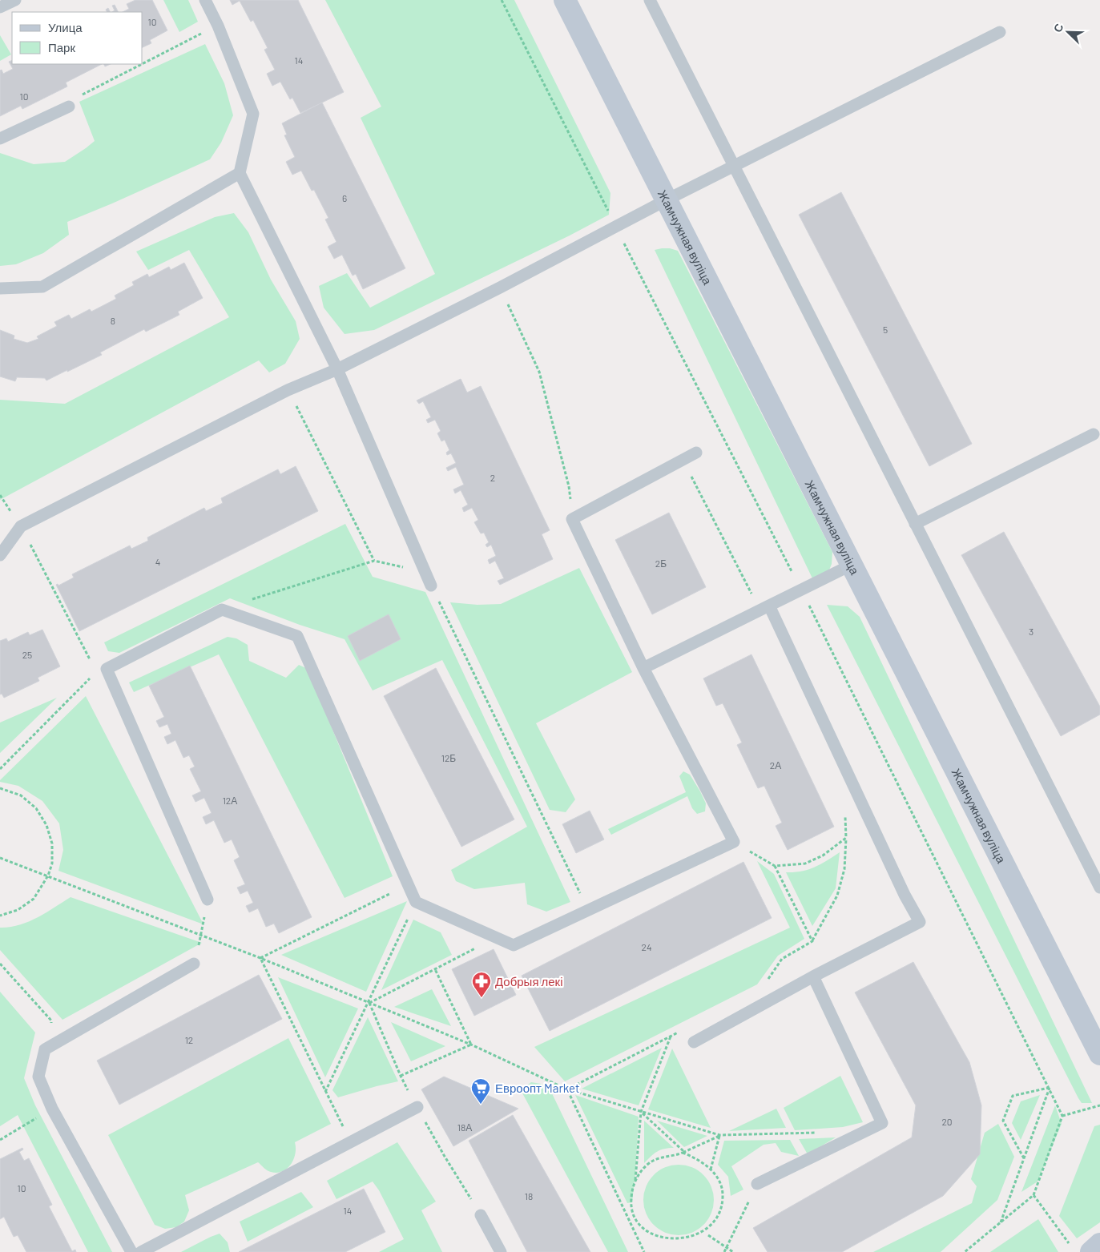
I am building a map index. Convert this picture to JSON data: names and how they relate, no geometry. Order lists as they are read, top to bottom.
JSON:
{
  "streets": {
    "main road": ["Жамчужная вуліца"]
  },
  "places": {
    "pharmacy": ["Добрыя лекі"],
    "supermarket": ["Евроопт Market"]
  },
  "house_numbers": [
    "10",
    "14",
    "10",
    "6",
    "8",
    "5",
    "2",
    "4",
    "2Б",
    "3",
    "25",
    "12Б",
    "2А",
    "12А",
    "24",
    "12",
    "20",
    "18А",
    "10",
    "18",
    "14"
  ],
  "legend": ["Улица", "Парк"],
  "north": "top left"
}
